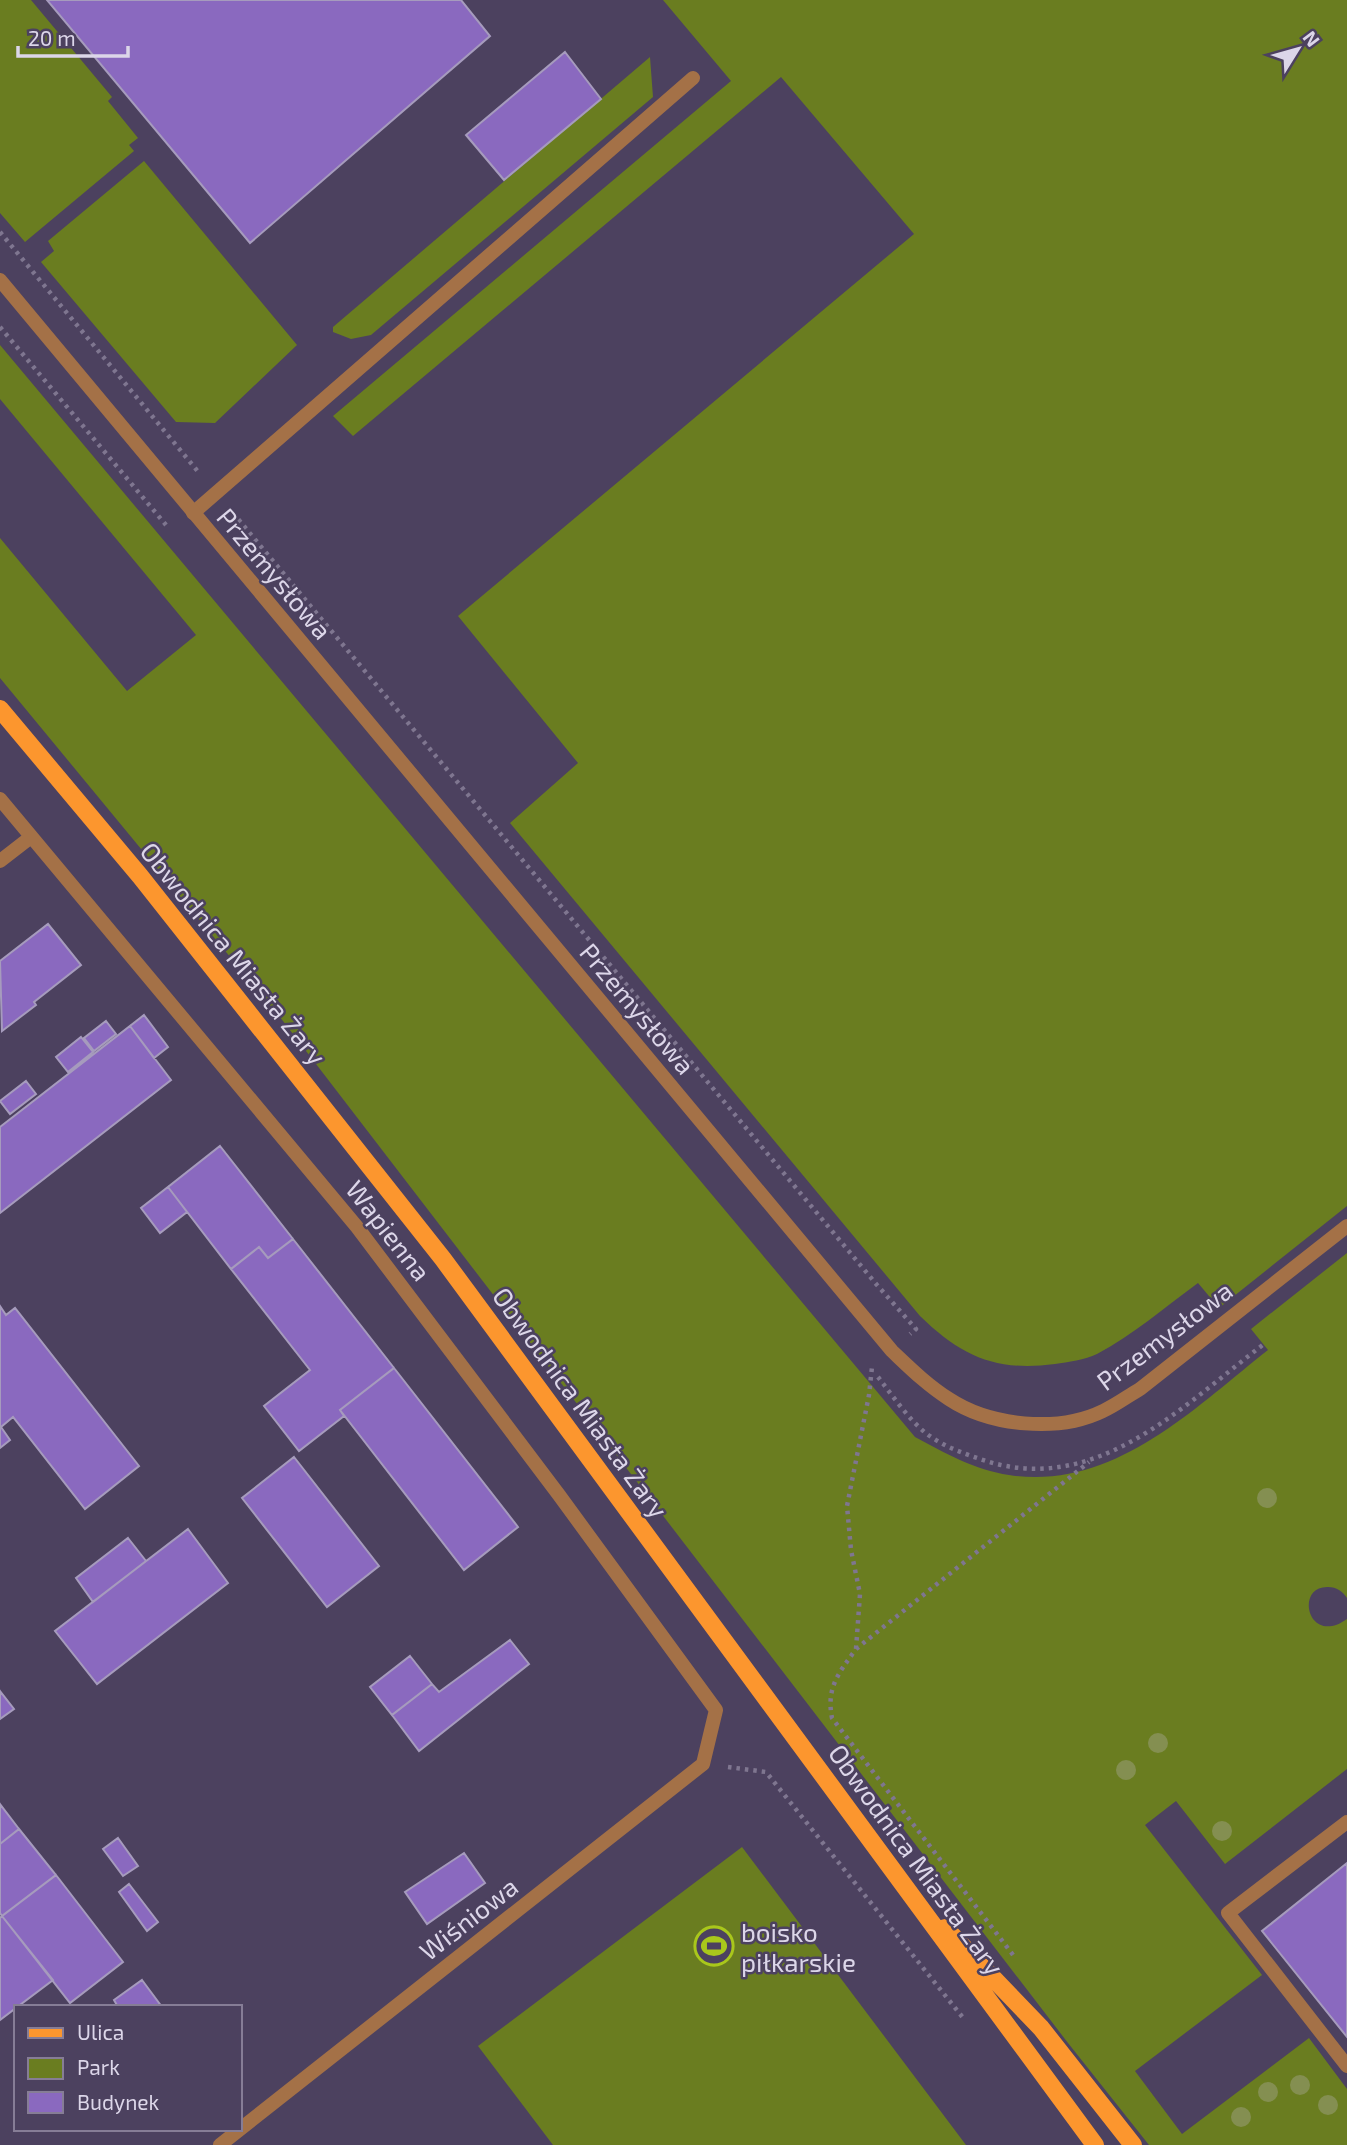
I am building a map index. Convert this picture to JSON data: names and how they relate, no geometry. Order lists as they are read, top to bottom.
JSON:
{
  "streets": {
    "main road": ["Obwodnica Miasta Żary"],
    "street": ["Przemysłowa", "Wapienna", "Wiśniowa"]
  },
  "crossings": [
    ["Wapienna", "Wiśniowa"]
  ],
  "places": {
    "sports": ["boisko piłkarskie"]
  },
  "legend": ["Ulica", "Park", "Budynek"],
  "scale_bar": "20 m",
  "north": "top right"
}
